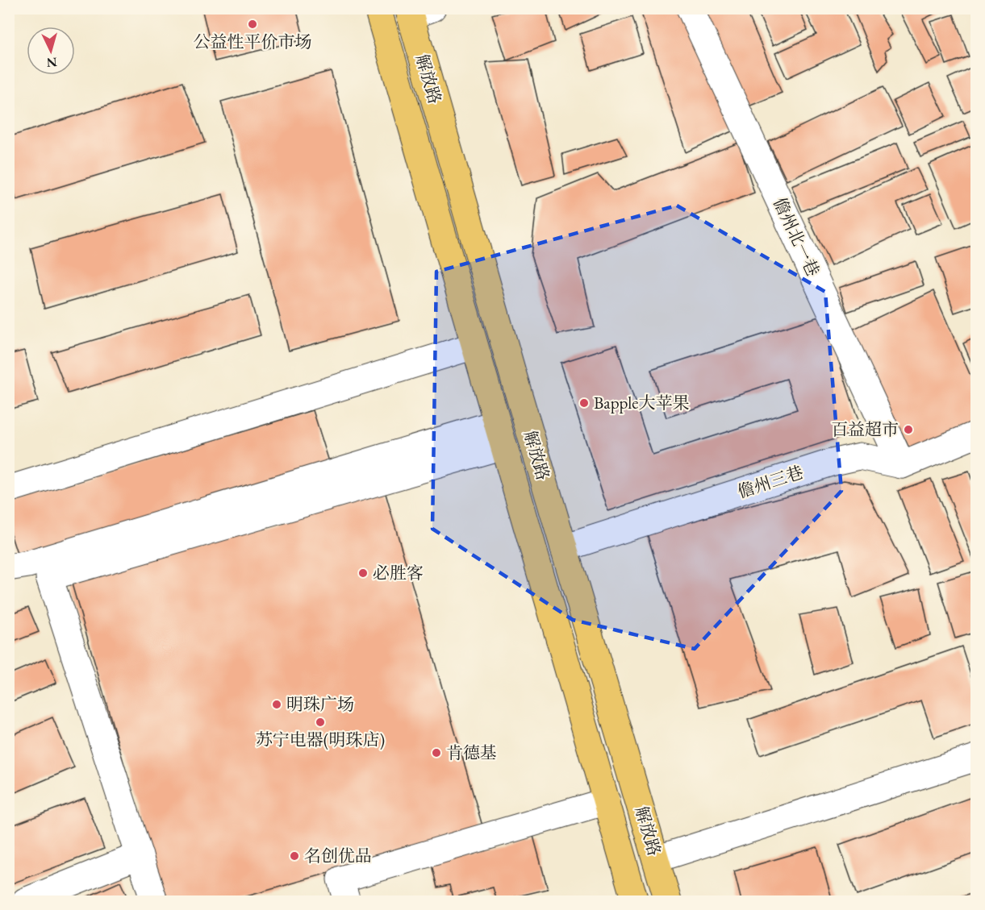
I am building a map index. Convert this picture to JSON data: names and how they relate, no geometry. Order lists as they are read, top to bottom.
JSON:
{
  "streets": {
    "main road": ["解放路"],
    "street": ["儋州北一巷", "儋州三巷"]
  },
  "crossings": [
    ["解放路", "儋州三巷"],
    ["儋州北一巷", "儋州三巷"]
  ],
  "places": [
    "公益性平价市场",
    "Bapple大苹果",
    "百益超市",
    "必胜客",
    "明珠广场",
    "苏宁电器(明珠店)",
    "肯德基",
    "名创优品"
  ],
  "north": "bottom"
}
